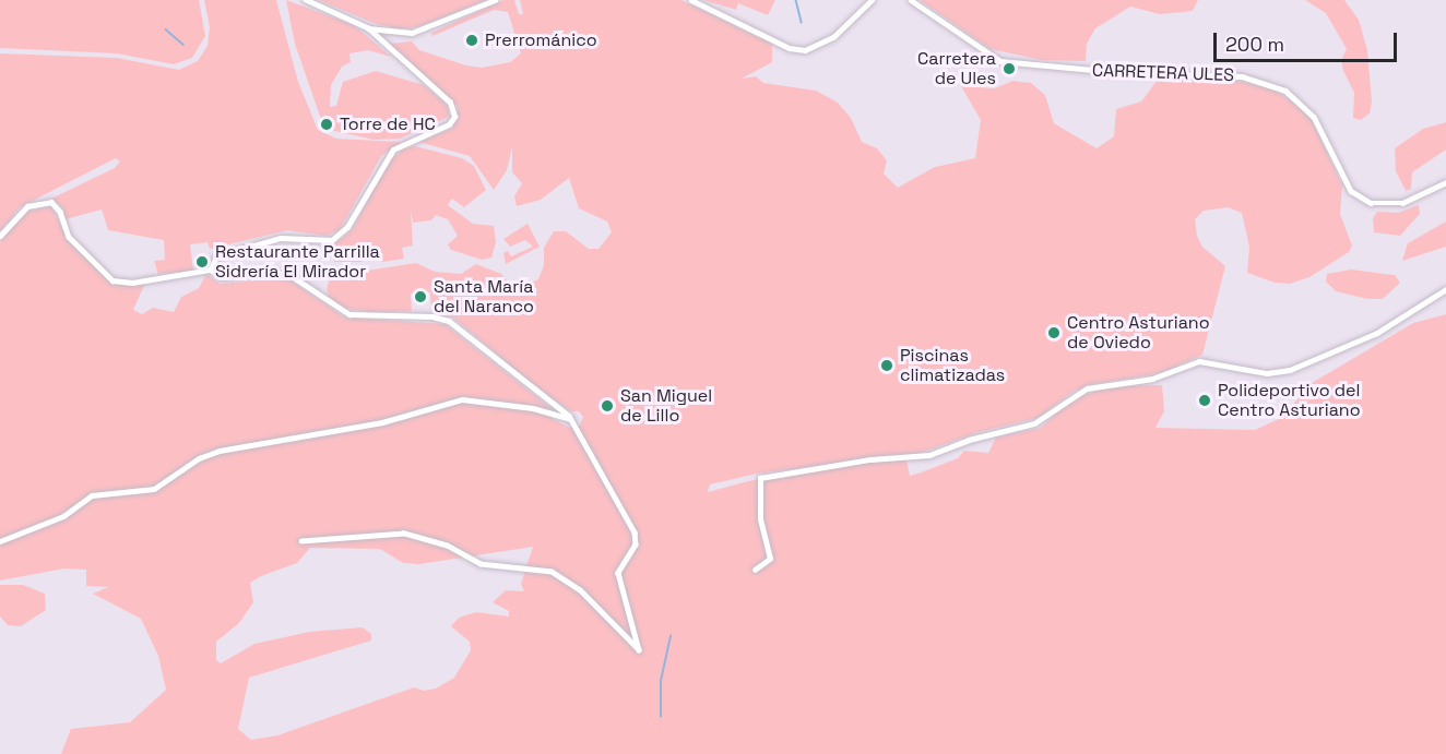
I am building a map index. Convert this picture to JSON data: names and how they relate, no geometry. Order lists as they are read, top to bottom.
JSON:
{
  "streets": {
    "street": ["CARRETERA ULES"]
  },
  "places": [
    "Prerrománico",
    "Carretera de Ules",
    "Torre de HC",
    "Restaurante Parrilla Sidrería El Mirador",
    "Santa María del Naranco",
    "Centro Asturiano de Oviedo",
    "Piscinas climatizadas",
    "Polideportivo del Centro Asturiano",
    "San Miguel de Lillo"
  ],
  "scale_bar": "200 m"
}
